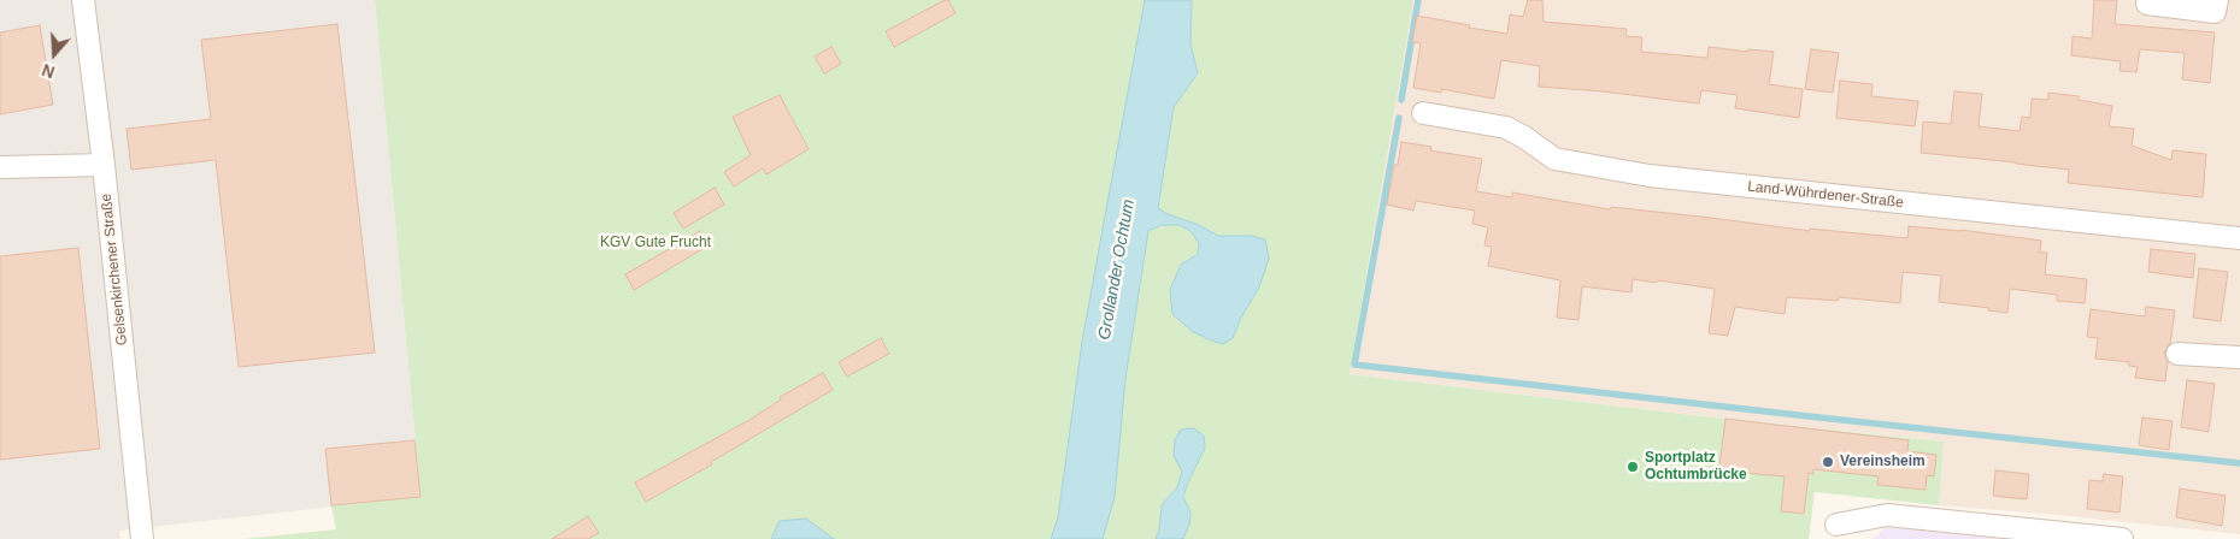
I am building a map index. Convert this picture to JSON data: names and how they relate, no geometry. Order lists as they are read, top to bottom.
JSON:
{
  "streets": {
    "street": ["Land-Wührdener-Straße", "Gelsenkirchener Straße"]
  },
  "water": ["Grollander Ochtum"],
  "parks": ["KGV Gute Frucht"],
  "places": ["Vereinsheim", "Sportplatz Ochtumbrücke"],
  "north": "bottom"
}
